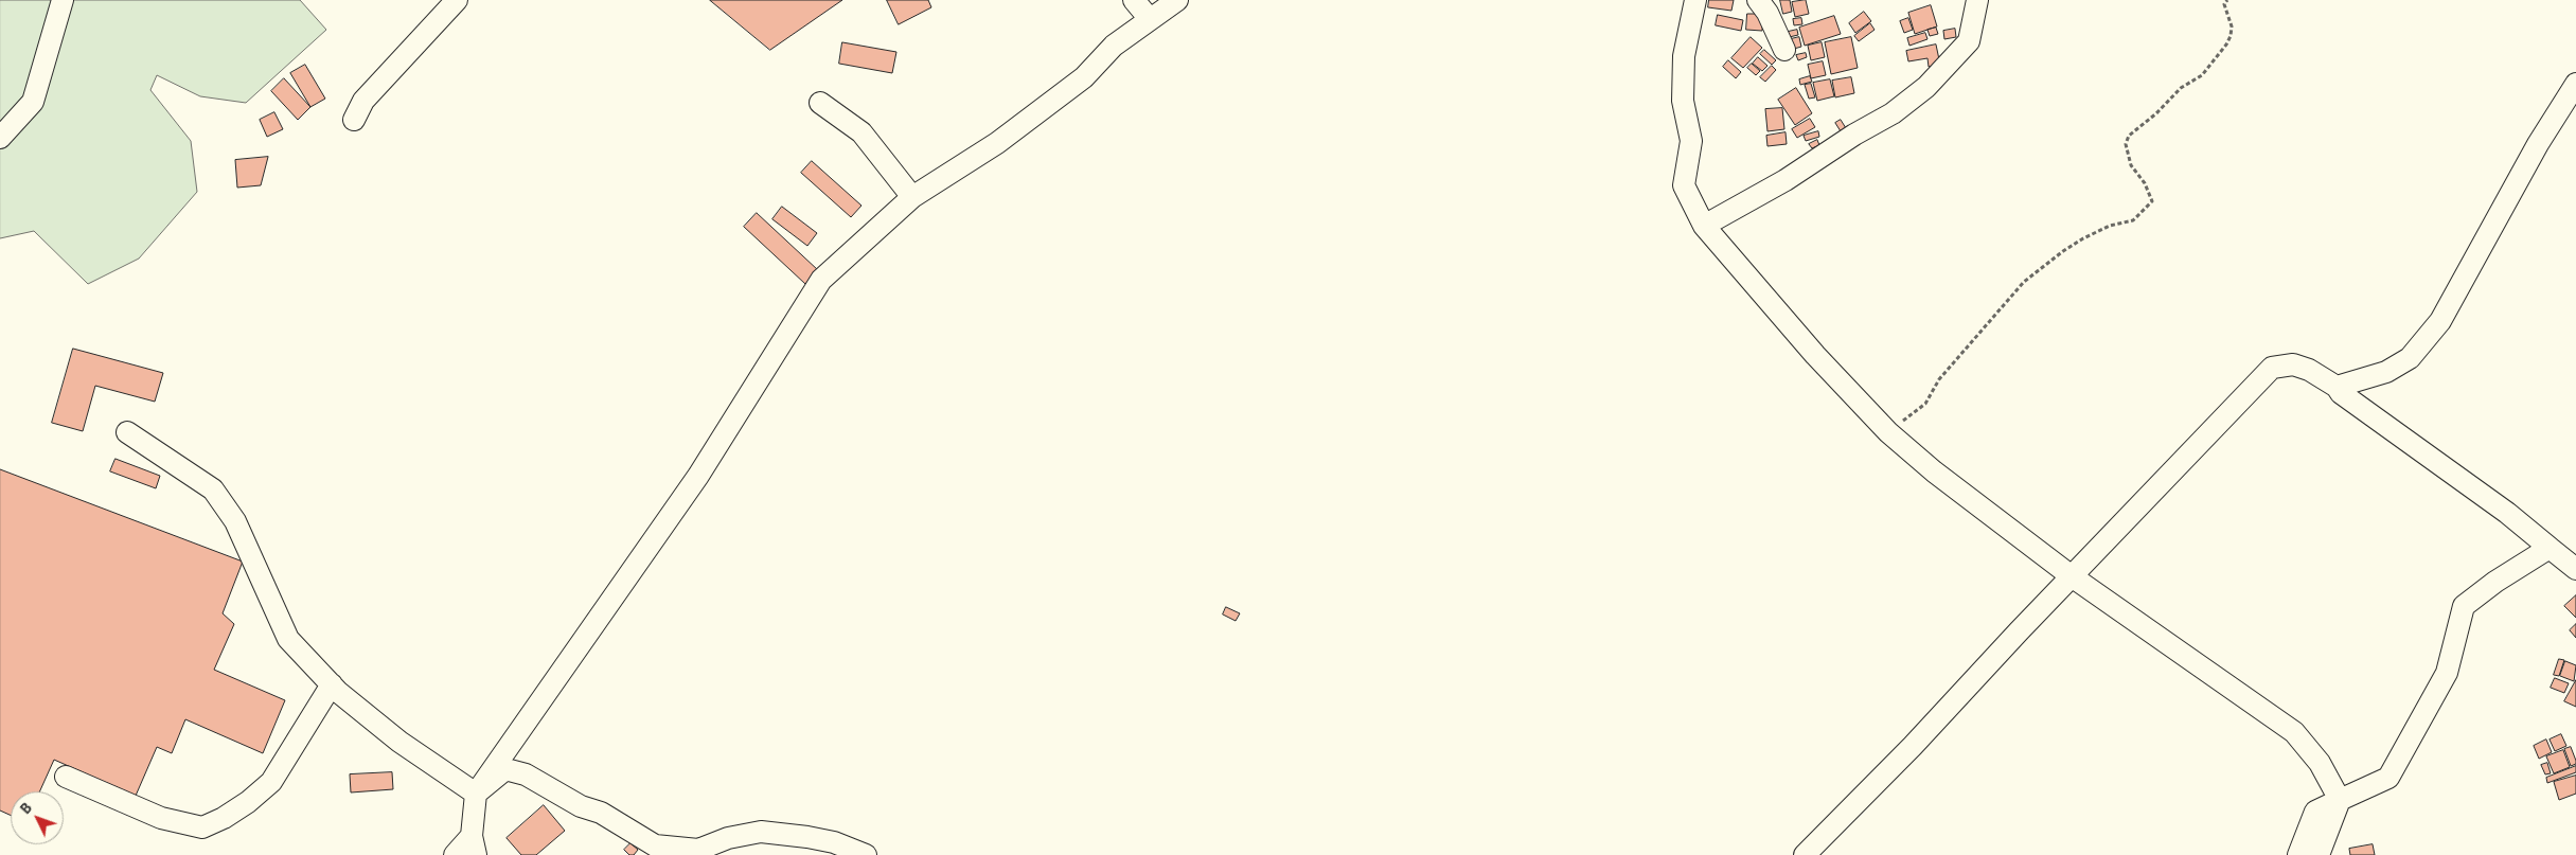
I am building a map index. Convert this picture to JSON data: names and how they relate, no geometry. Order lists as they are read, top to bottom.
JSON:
{
  "north": "top left"
}
